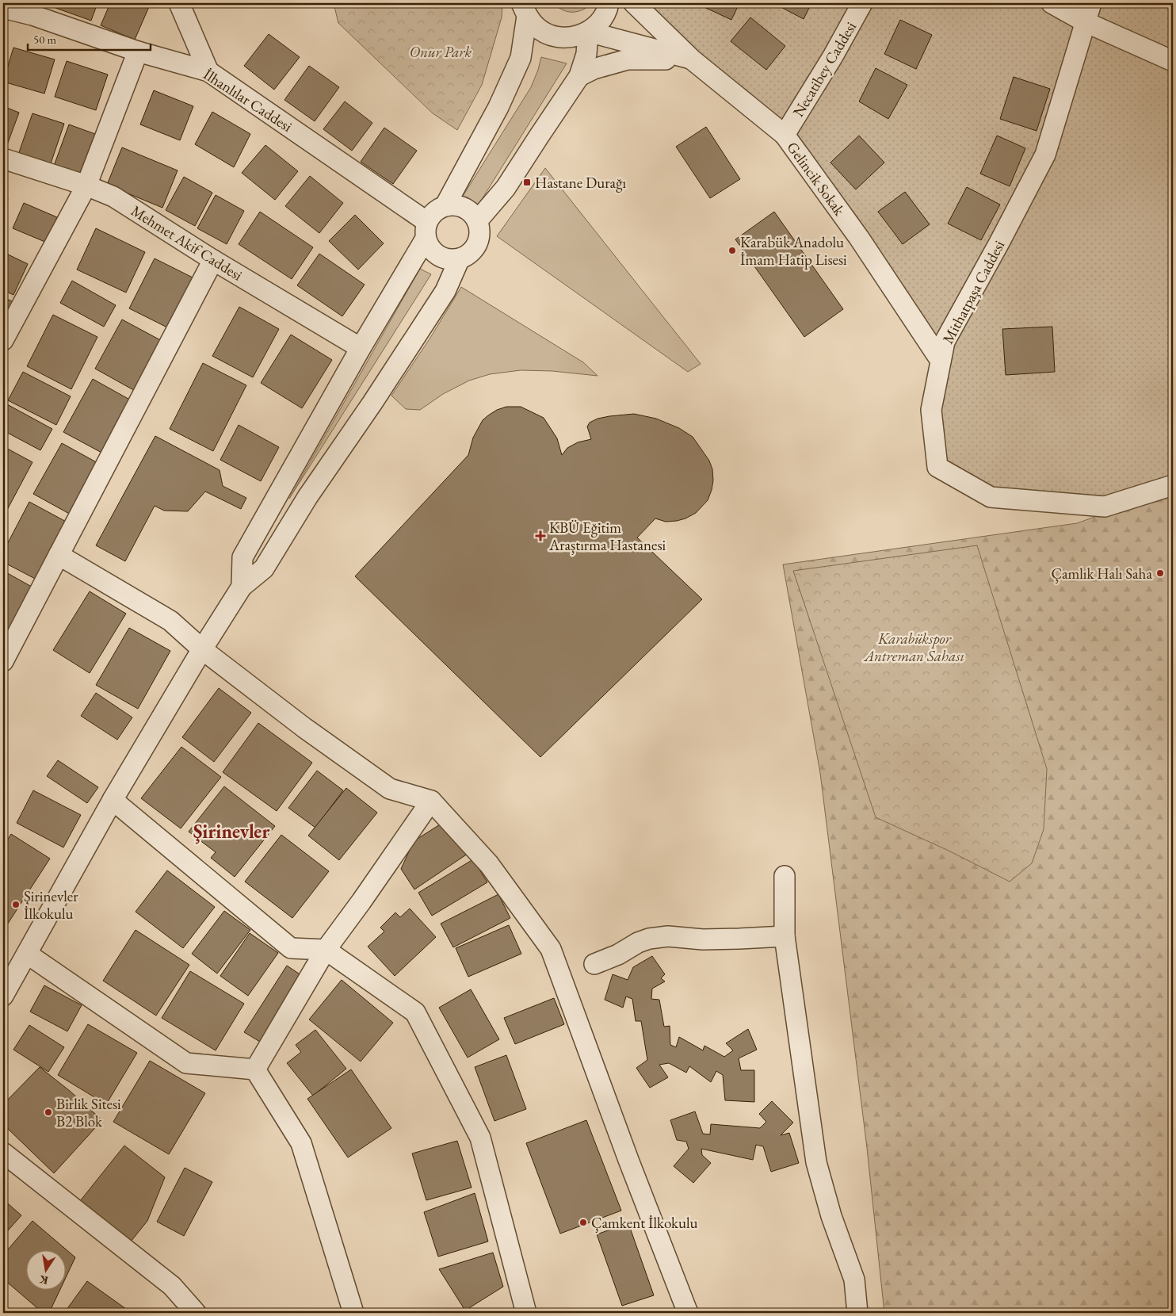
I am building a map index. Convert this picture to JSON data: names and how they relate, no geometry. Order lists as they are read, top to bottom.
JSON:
{
  "streets": {
    "street": [
      "Necatibey Caddesi",
      "İlhanlılar Caddesi",
      "Gelincik Sokak",
      "Mehmet Akif Caddesi",
      "Mithatpaşa Caddesi"
    ]
  },
  "crossings": [
    ["Necatibey Caddesi", "Gelincik Sokak"],
    ["Gelincik Sokak", "Mithatpaşa Caddesi"]
  ],
  "districts": ["Şirinevler"],
  "parks": ["Onur Park", "Karabükspor Antreman Sahası"],
  "places": {
    "transit": ["Hastane Durağı"],
    "other": [
      "Karabük Anadolu İmam Hatip Lisesi",
      "Çamlık Halı Saha",
      "Şirinevler İlkokulu",
      "Birlik Sitesi B2 Blok",
      "Çamkent İlkokulu"
    ],
    "health": ["KBÜ Eğitim Araştırma Hastanesi"]
  },
  "scale_bar": "50 m",
  "north": "bottom"
}
